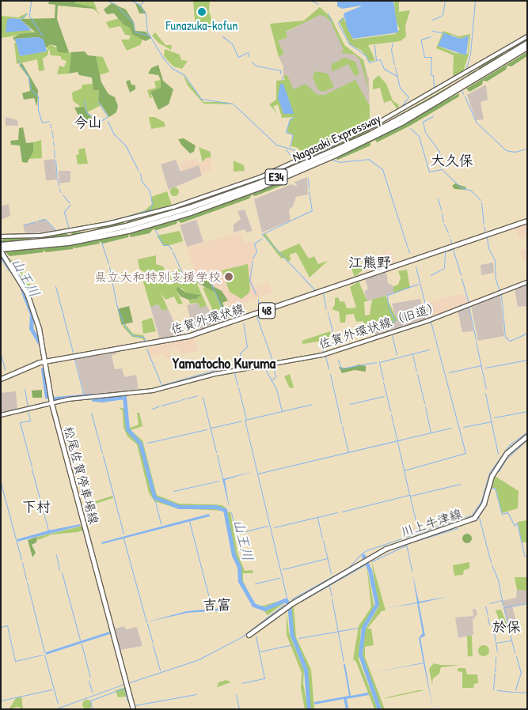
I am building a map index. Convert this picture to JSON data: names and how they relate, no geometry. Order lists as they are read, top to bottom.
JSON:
{
  "streets": {
    "highway": ["Nagasaki Expressway", "E34"],
    "main road": [
      "48",
      "佐賀外環状線",
      "松尾佐賀停車場線",
      "川上牛津線"
    ],
    "street": ["佐賀外環状線（旧道）"]
  },
  "crossings": [
    ["Nagasaki Expressway", "松尾佐賀停車場線"],
    ["佐賀外環状線", "松尾佐賀停車場線"],
    ["佐賀外環状線（旧道）", "松尾佐賀停車場線"]
  ],
  "districts": [
    "今山",
    "大久保",
    "江熊野",
    "Yamatocho Kuruma",
    "下村",
    "吉富",
    "於保"
  ],
  "water": ["山王川"],
  "places": ["Funazuka-kofun", "県立大和特別支援学校"]
}
